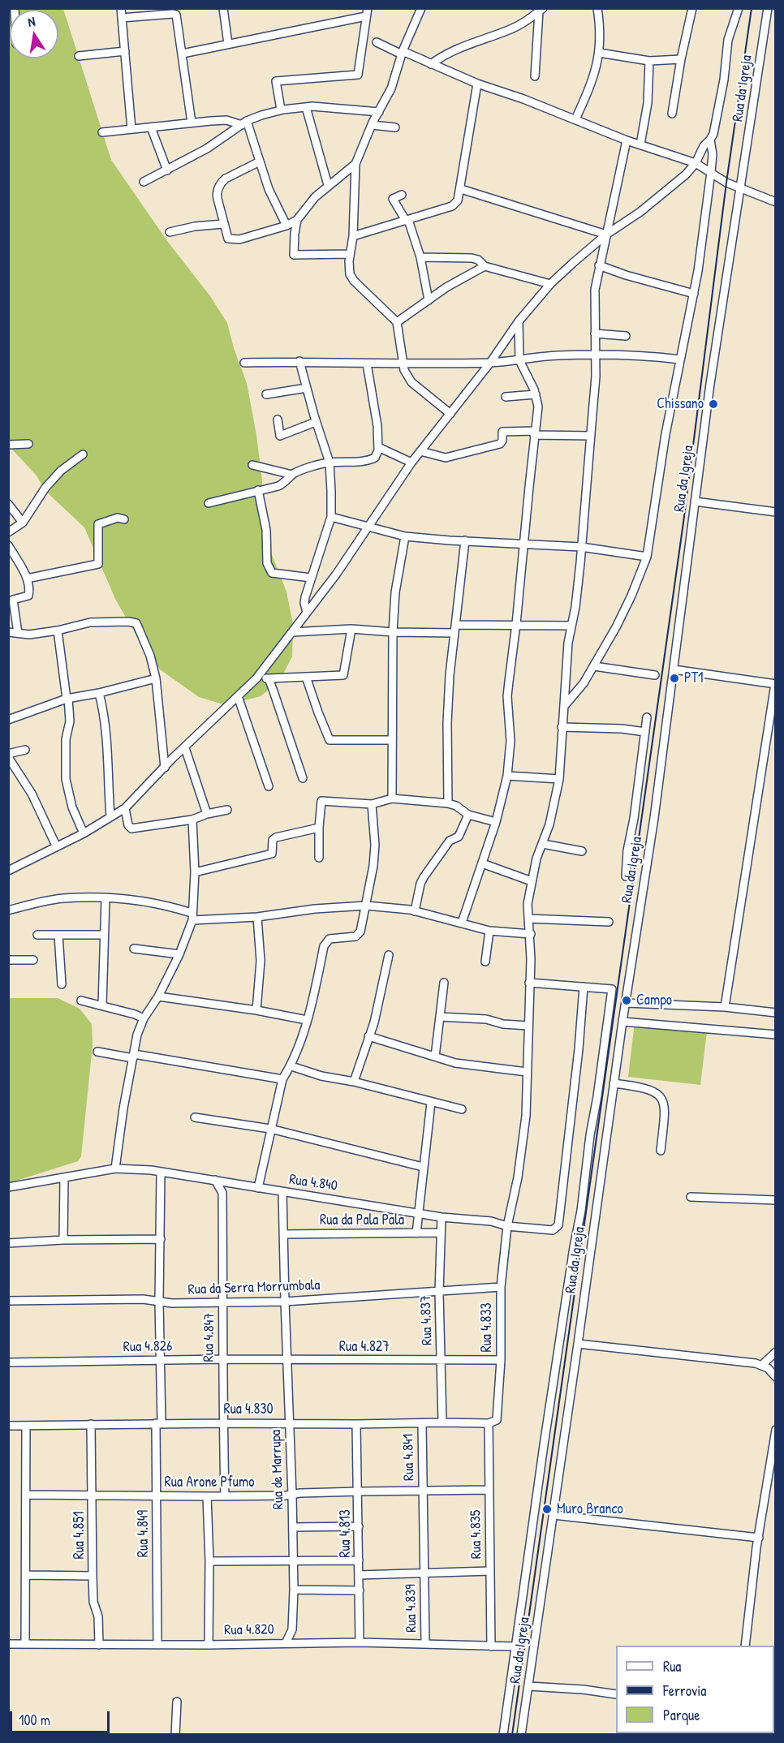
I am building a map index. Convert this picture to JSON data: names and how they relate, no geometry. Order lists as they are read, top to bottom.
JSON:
{
  "streets": {
    "street": [
      "Rua da Igreja",
      "Rua 4.840",
      "Rua da Pala Pala",
      "Rua da Serra Morrumbala",
      "Rua 4.837",
      "Rua 4.833",
      "Rua 4.847",
      "Rua 4.826",
      "Rua 4.827",
      "Rua 4.830",
      "Rua 4.841",
      "Rua de Marrupa",
      "Rua Arone Pfumo",
      "Rua 4.849",
      "Rua 4.813",
      "Rua 4.835",
      "Rua 4.851",
      "Rua 4.839",
      "Rua 4.820"
    ]
  },
  "crossings": [
    ["Rua da Igreja", "Rua 4.840"],
    ["Rua da Igreja", "Rua 4.820"],
    ["Rua 4.840", "Rua 4.837"],
    ["Rua 4.840", "Rua 4.833"],
    ["Rua 4.840", "Rua 4.847"],
    ["Rua 4.840", "Rua de Marrupa"],
    ["Rua 4.840", "Rua 4.849"],
    ["Rua da Pala Pala", "Rua 4.837"],
    ["Rua da Pala Pala", "Rua de Marrupa"],
    ["Rua da Serra Morrumbala", "Rua 4.837"],
    ["Rua da Serra Morrumbala", "Rua 4.833"],
    ["Rua da Serra Morrumbala", "Rua 4.847"],
    ["Rua da Serra Morrumbala", "Rua de Marrupa"],
    ["Rua da Serra Morrumbala", "Rua 4.849"],
    ["Rua 4.837", "Rua 4.827"],
    ["Rua 4.837", "Rua 4.830"],
    ["Rua 4.833", "Rua 4.827"],
    ["Rua 4.833", "Rua 4.830"],
    ["Rua 4.833", "Rua 4.835"],
    ["Rua 4.847", "Rua 4.826"],
    ["Rua 4.847", "Rua 4.830"],
    ["Rua 4.847", "Rua Arone Pfumo"],
    ["Rua 4.826", "Rua 4.827"],
    ["Rua 4.826", "Rua de Marrupa"],
    ["Rua 4.826", "Rua 4.849"],
    ["Rua 4.827", "Rua de Marrupa"],
    ["Rua 4.830", "Rua 4.841"],
    ["Rua 4.830", "Rua de Marrupa"],
    ["Rua 4.830", "Rua 4.849"],
    ["Rua 4.830", "Rua 4.813"],
    ["Rua 4.830", "Rua 4.835"],
    ["Rua 4.830", "Rua 4.851"],
    ["Rua 4.841", "Rua Arone Pfumo"],
    ["Rua 4.841", "Rua 4.839"],
    ["Rua de Marrupa", "Rua Arone Pfumo"],
    ["Rua Arone Pfumo", "Rua 4.849"],
    ["Rua Arone Pfumo", "Rua 4.813"],
    ["Rua Arone Pfumo", "Rua 4.835"],
    ["Rua Arone Pfumo", "Rua 4.851"],
    ["Rua 4.849", "Rua 4.820"],
    ["Rua 4.813", "Rua 4.820"],
    ["Rua 4.835", "Rua 4.820"],
    ["Rua 4.851", "Rua 4.820"],
    ["Rua 4.839", "Rua 4.820"]
  ],
  "places": [
    "Chissano",
    "PT1",
    "Campo",
    "Muro Branco"
  ],
  "legend": ["Rua", "Ferrovia", "Parque"],
  "scale_bar": "100 m",
  "north": "top"
}
